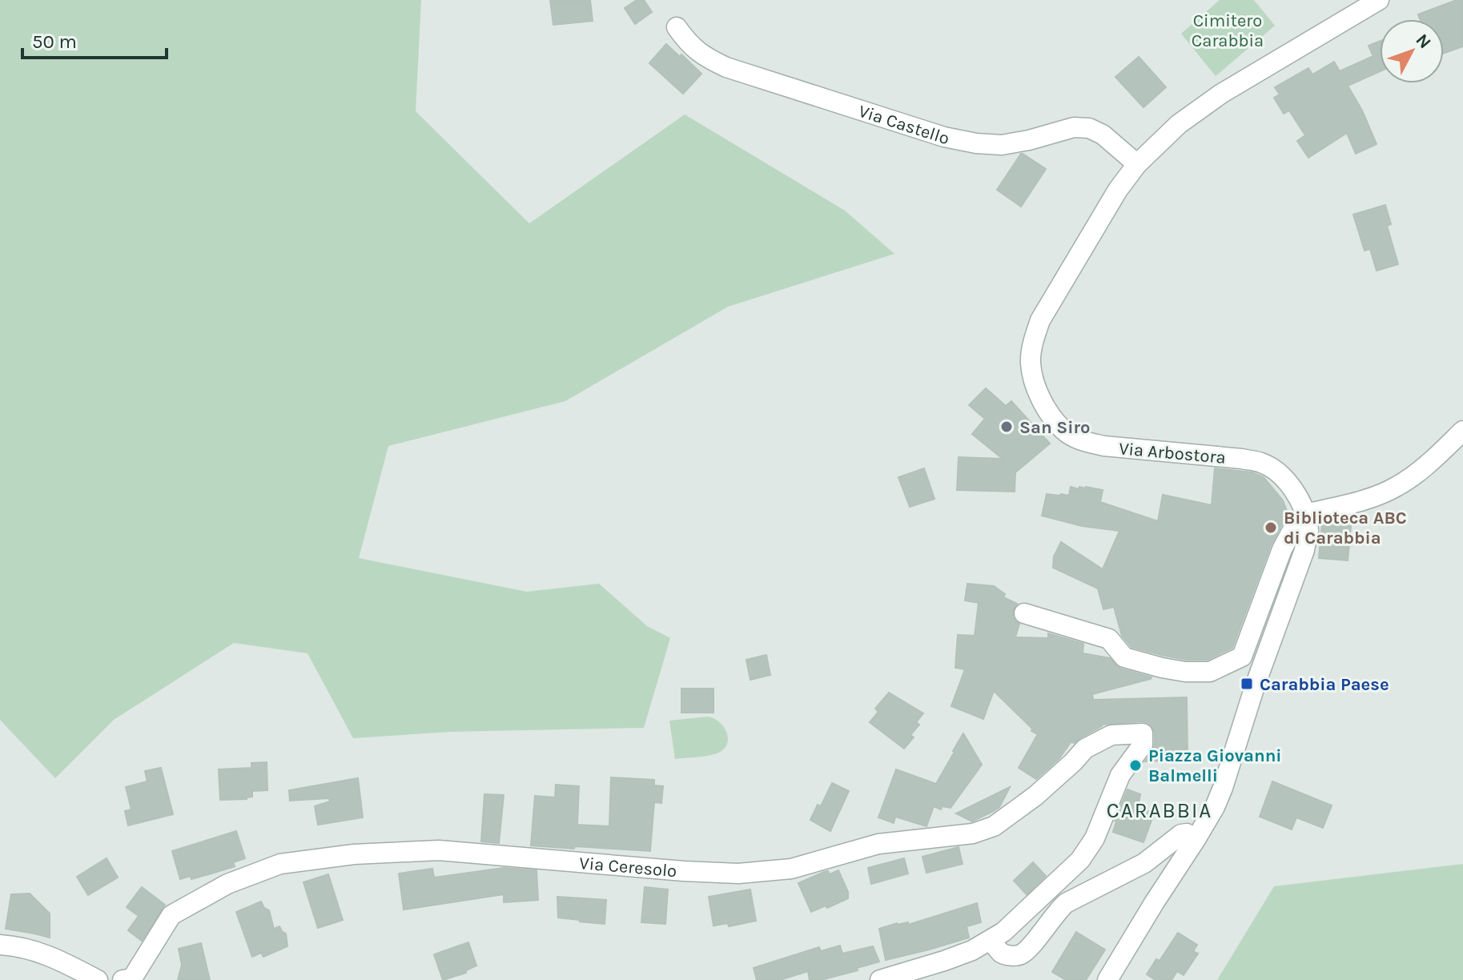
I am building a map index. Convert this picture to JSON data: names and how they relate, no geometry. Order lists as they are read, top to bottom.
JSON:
{
  "streets": {
    "street": ["Via Castello", "Via Arbostora", "Via Ceresolo"]
  },
  "crossings": [
    ["Via Castello", "Via Arbostora"]
  ],
  "districts": ["CARABBIA"],
  "parks": ["Cimitero Carabbia"],
  "places": {
    "other": ["San Siro", "Biblioteca ABC di Carabbia", "Piazza Giovanni Balmelli"],
    "transit": ["Carabbia Paese"]
  },
  "scale_bar": "50 m",
  "north": "top right"
}
